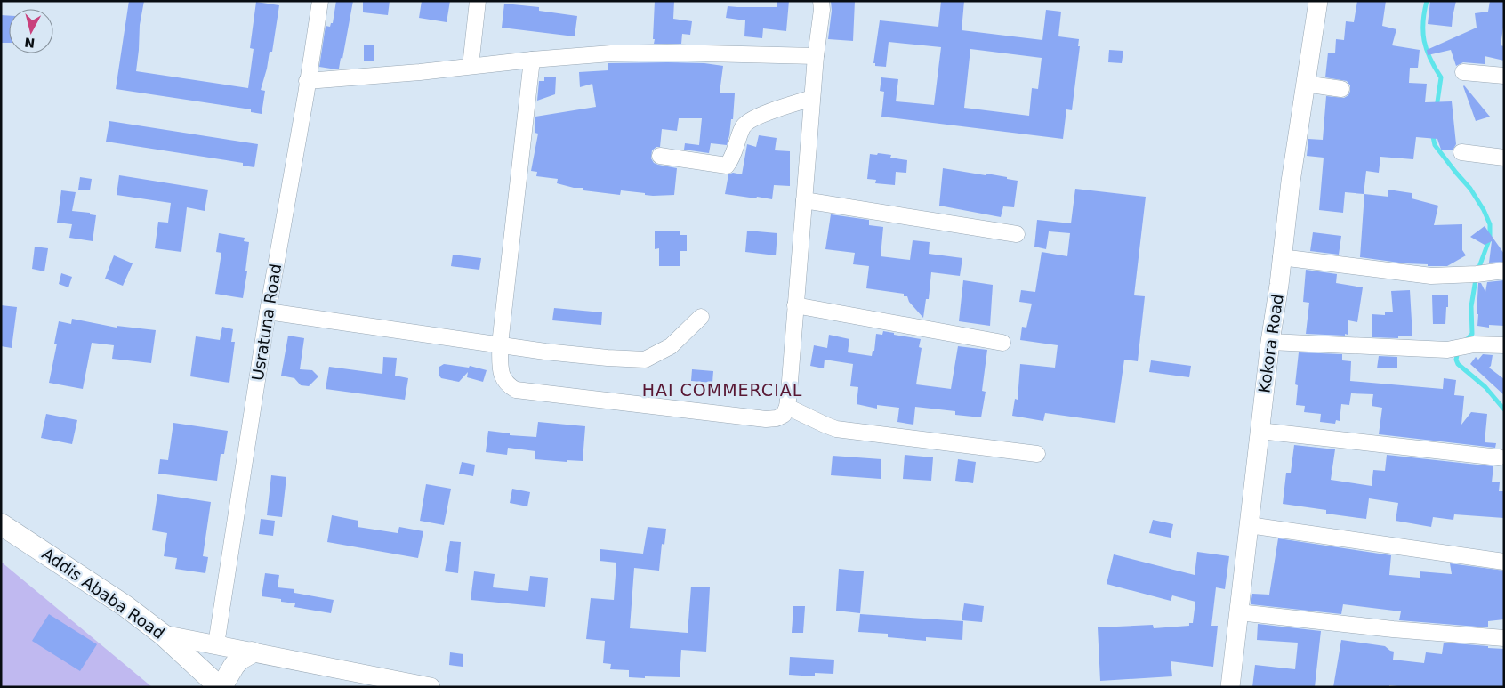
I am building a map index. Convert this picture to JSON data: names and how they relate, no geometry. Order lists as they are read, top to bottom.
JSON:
{
  "streets": {
    "main road": ["Addis Ababa Road"],
    "street": ["Usratuna Road", "Kokora Road"]
  },
  "districts": ["HAI COMMERCIAL"],
  "north": "bottom"
}
